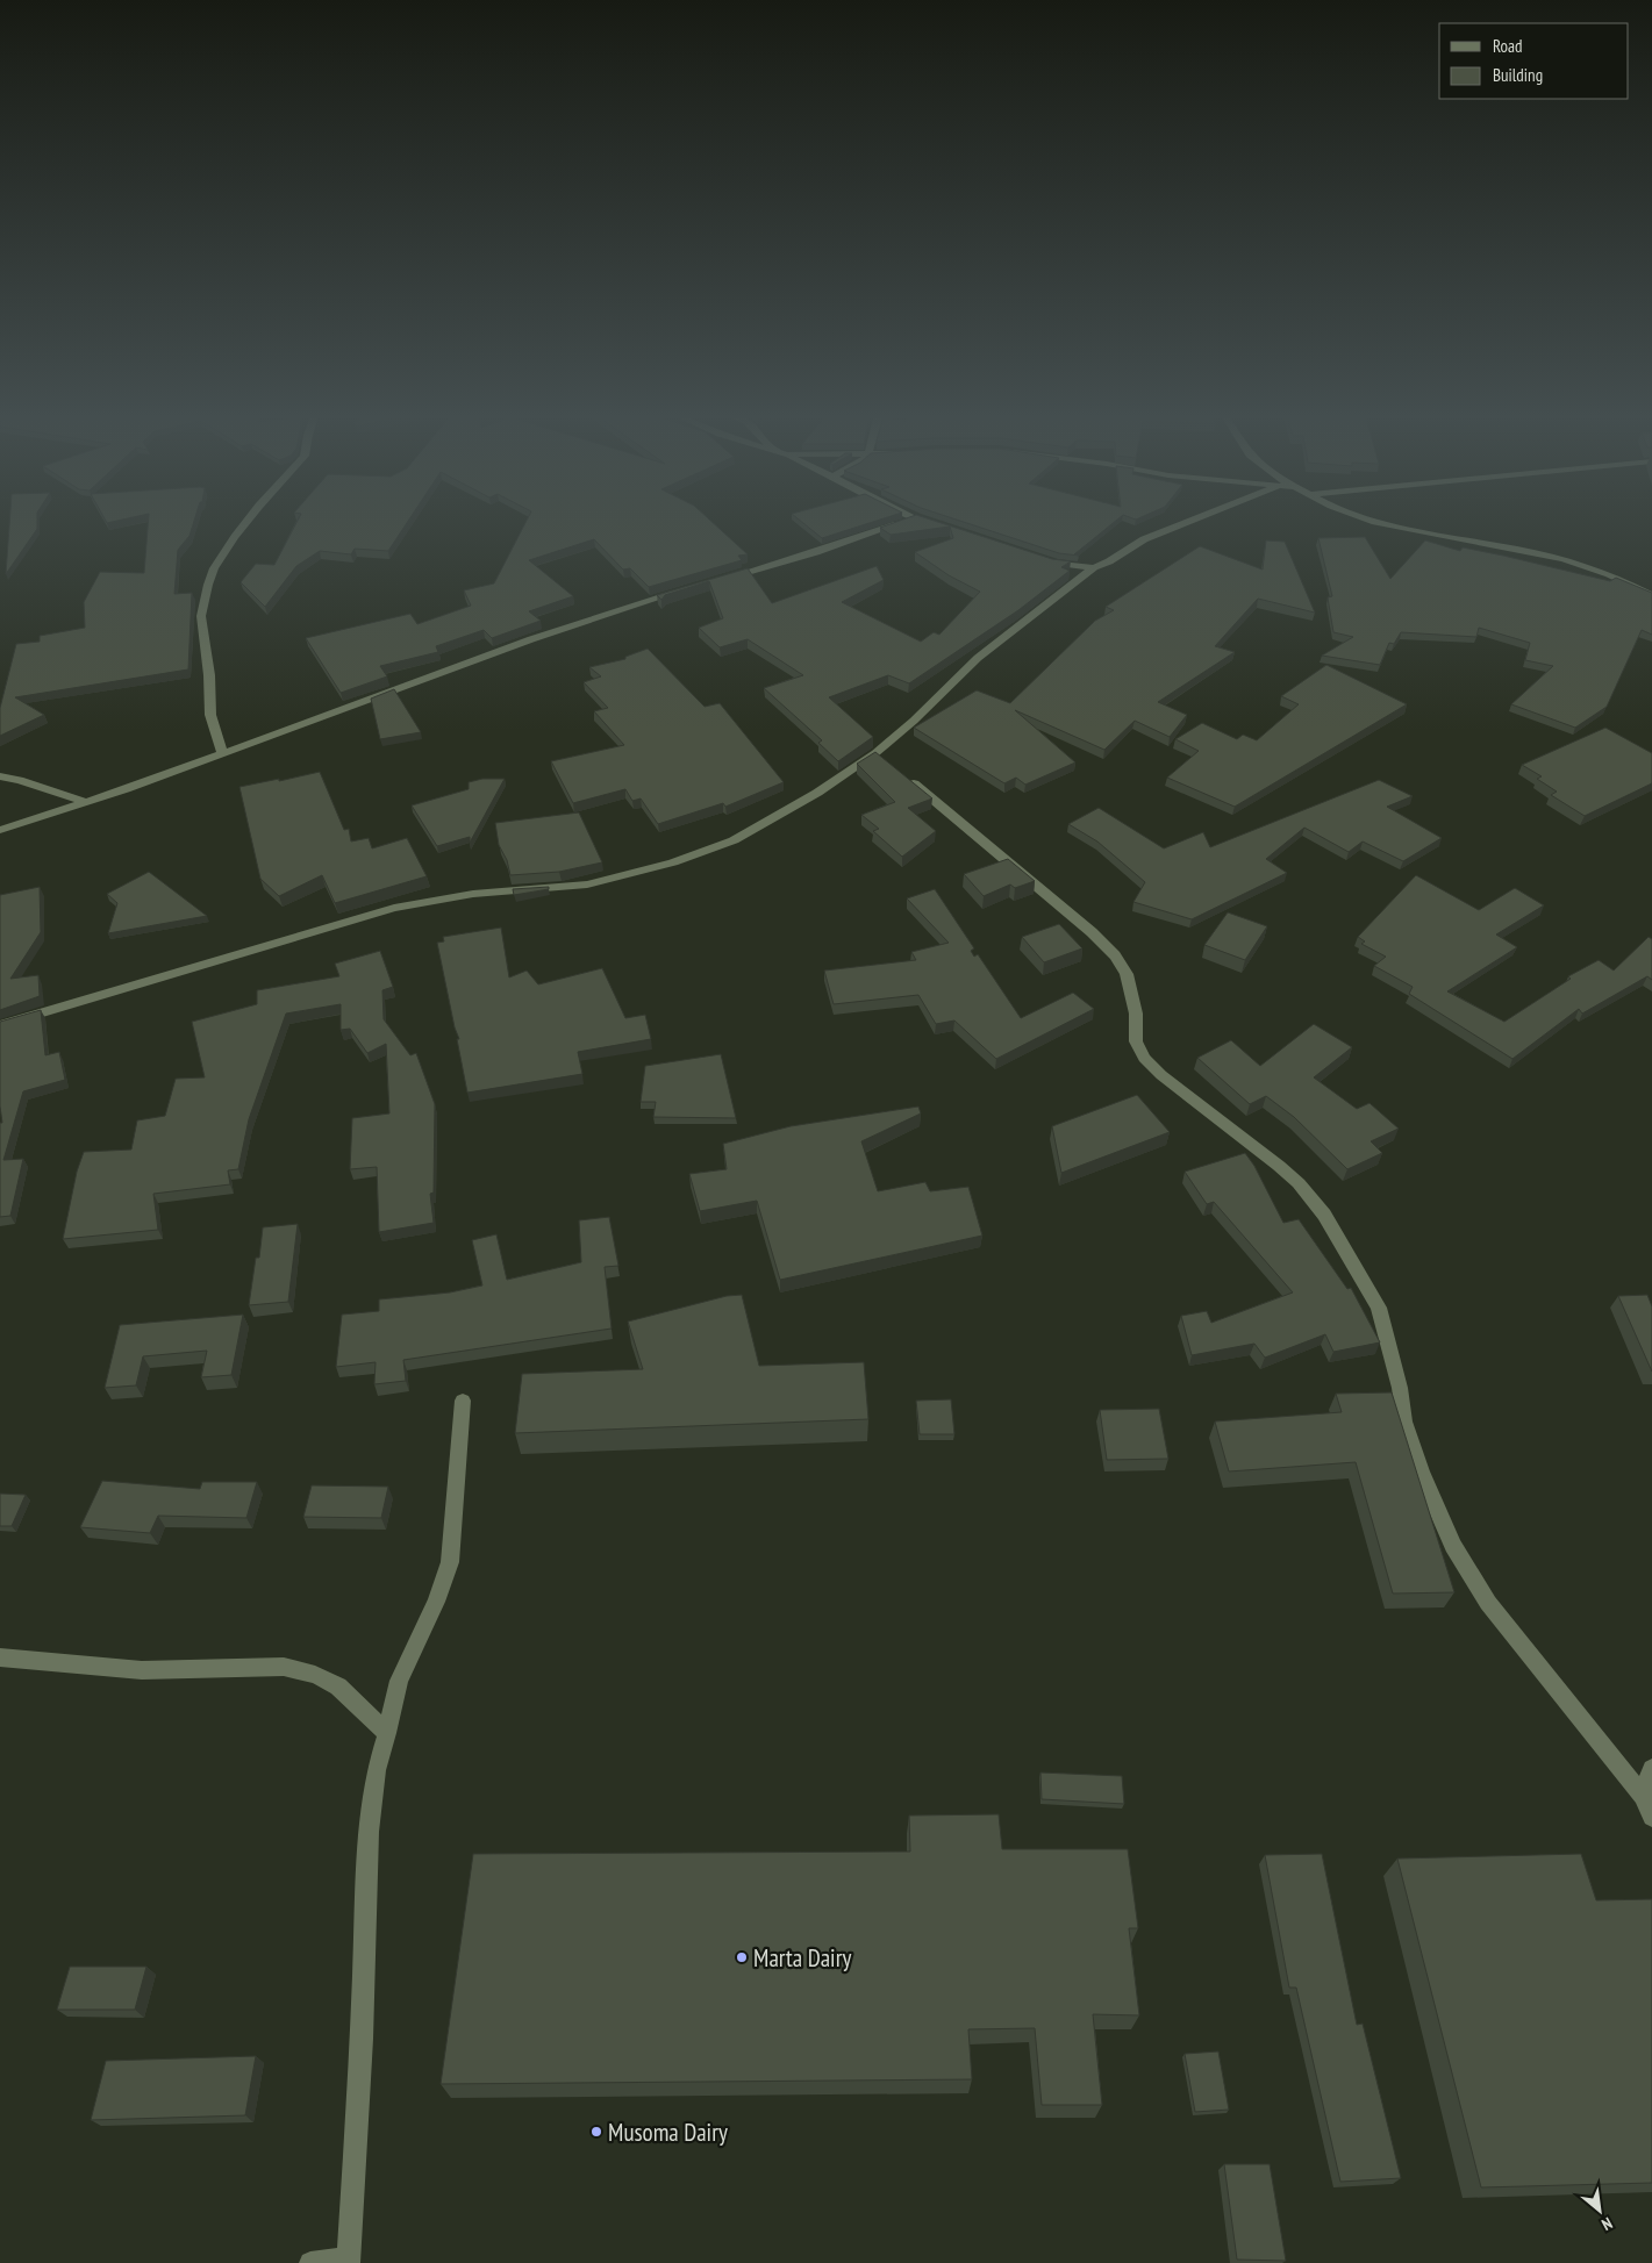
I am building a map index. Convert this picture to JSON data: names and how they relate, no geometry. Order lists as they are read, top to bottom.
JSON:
{
  "places": ["Marta Dairy", "Musoma Dairy"],
  "legend": ["Road", "Building"],
  "north": "bottom right"
}
